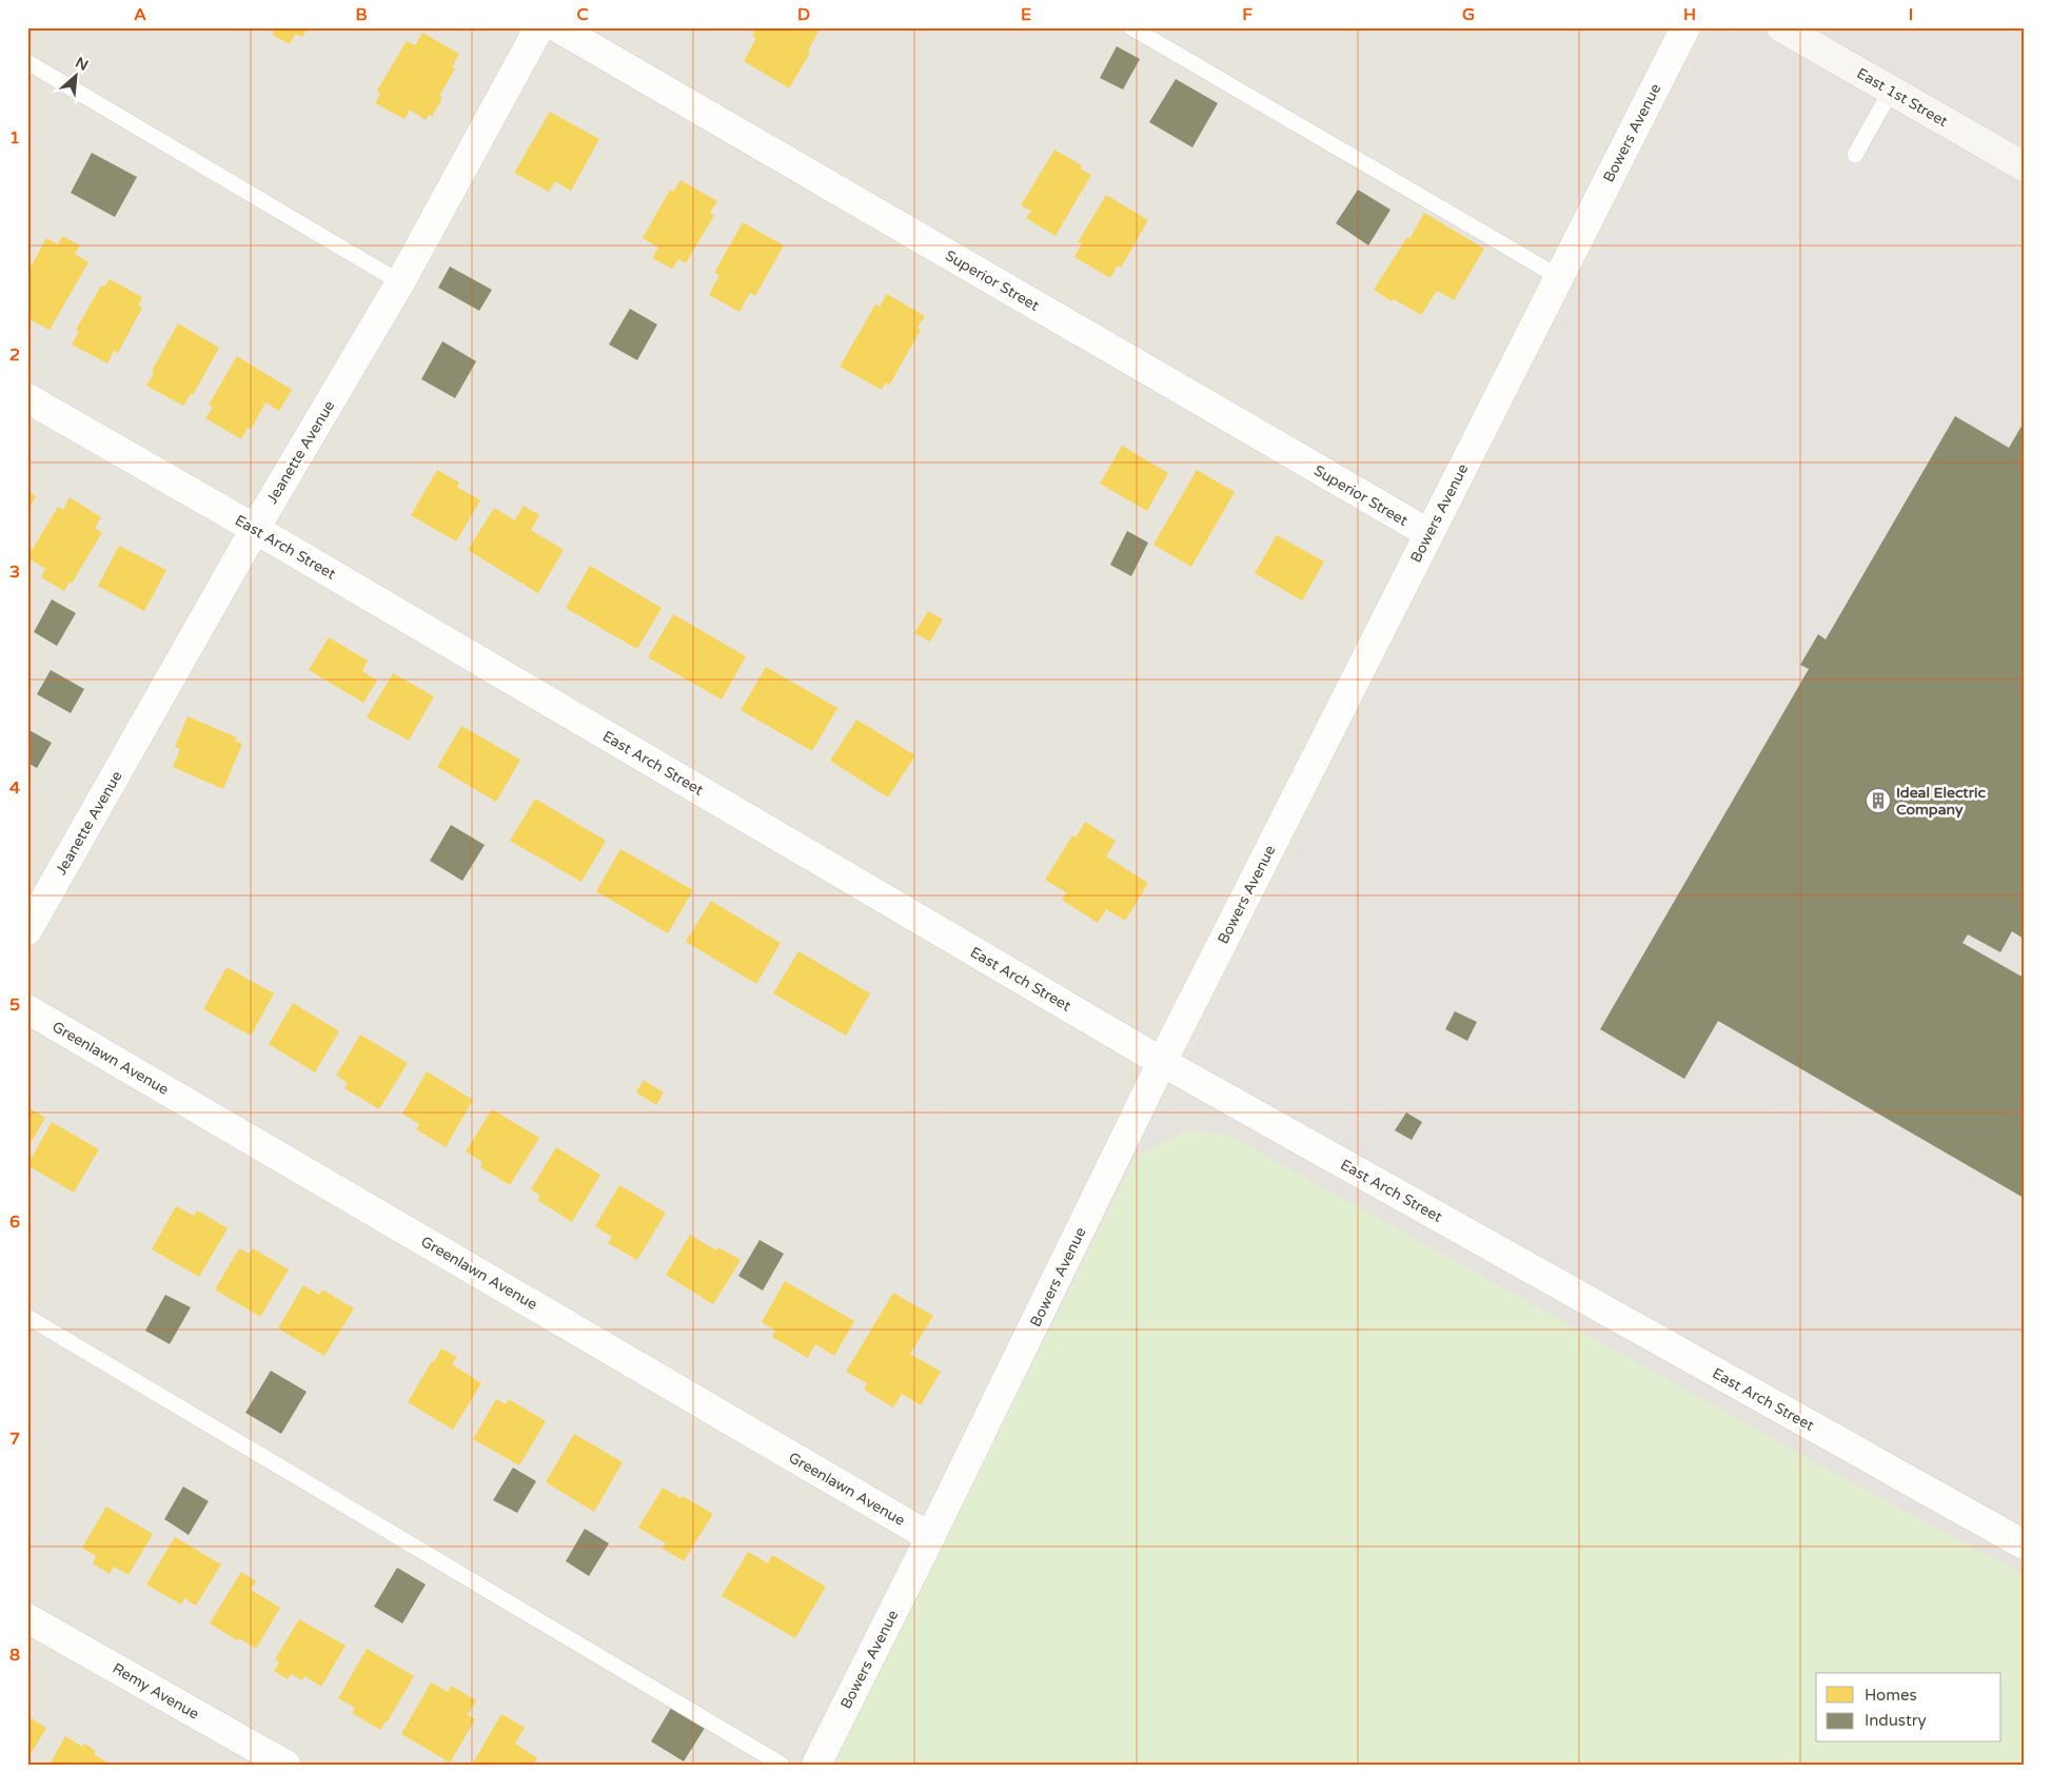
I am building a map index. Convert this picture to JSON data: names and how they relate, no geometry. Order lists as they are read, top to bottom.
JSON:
{
  "streets": {
    "street": [
      "East 1st Street",
      "Bowers Avenue",
      "Superior Street",
      "Jeanette Avenue",
      "East Arch Street",
      "Greenlawn Avenue",
      "Remy Avenue"
    ]
  },
  "crossings": [
    ["Bowers Avenue", "Superior Street"],
    ["Bowers Avenue", "East Arch Street"],
    ["Bowers Avenue", "Greenlawn Avenue"],
    ["Jeanette Avenue", "East Arch Street"]
  ],
  "places": {
    "building": ["Ideal Electric Company"]
  },
  "legend": ["Homes", "Industry"],
  "north": "top right",
  "grid": {
    "columns": [
      "A",
      "B",
      "C",
      "D",
      "E",
      "F",
      "G",
      "H",
      "I"
    ],
    "rows": [
      "1",
      "2",
      "3",
      "4",
      "5",
      "6",
      "7",
      "8"
    ]
  }
}
